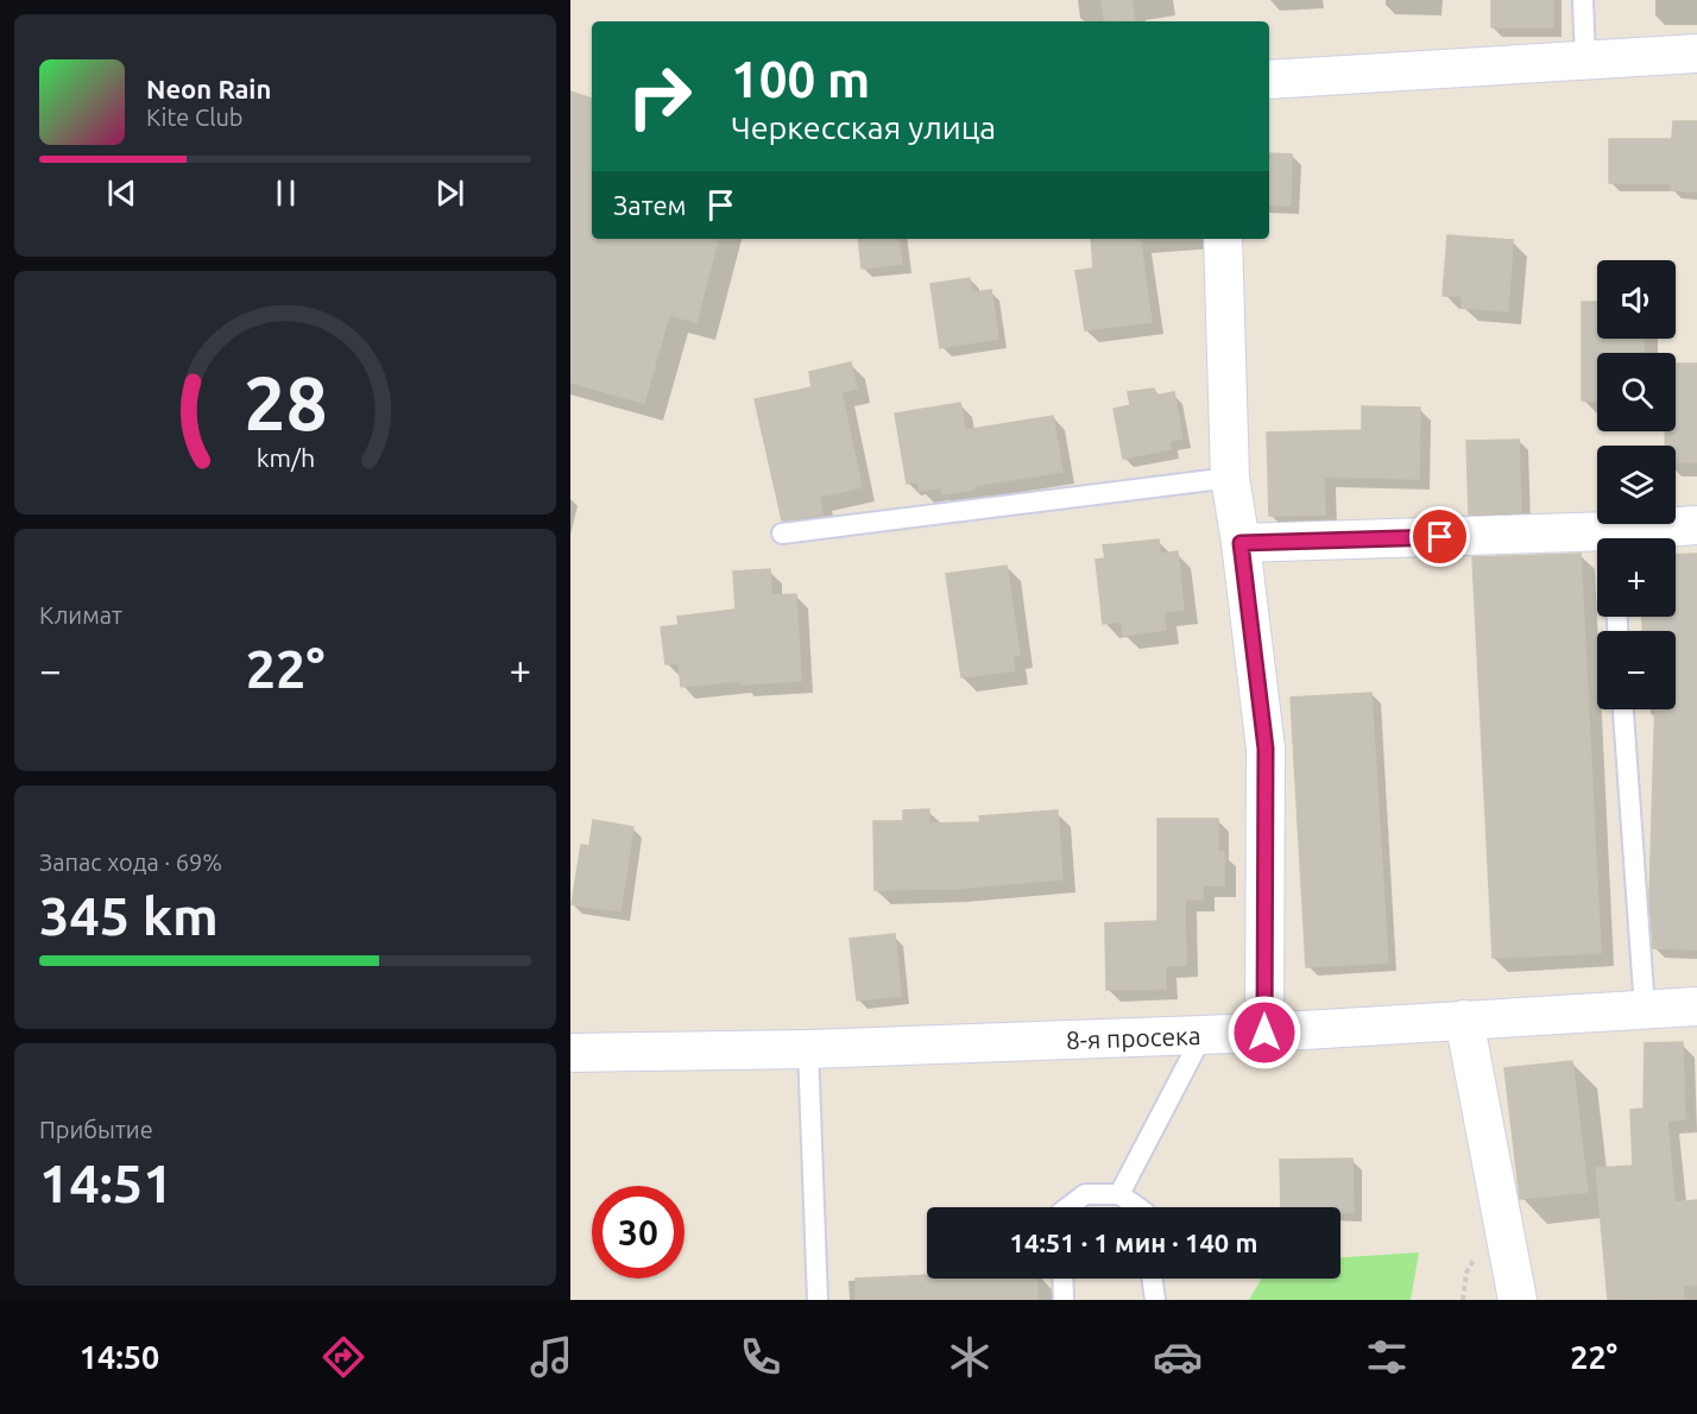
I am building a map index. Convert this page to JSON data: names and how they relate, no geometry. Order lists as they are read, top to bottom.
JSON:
{
  "streets": {
    "street": ["8-я просека"]
  },
  "page": {
    "turn": ["100 m", "Черкесская улица"],
    "song": ["Neon Rain", "Kite Club"],
    "then": "Затем",
    "map_buttons": ["+", "−"],
    "tile": [
      "Климат",
      ["Запас хода · 69%", "345 km"],
      ["Прибытие", "14:51"]
    ],
    "heat": ["−", "22°", "+"],
    "limit": "30",
    "trip": "14:51 · 1 мин · 140 m",
    "tabs": ["14:50", "22°"],
    "gauge": ["28", "km/h"]
  }
}
